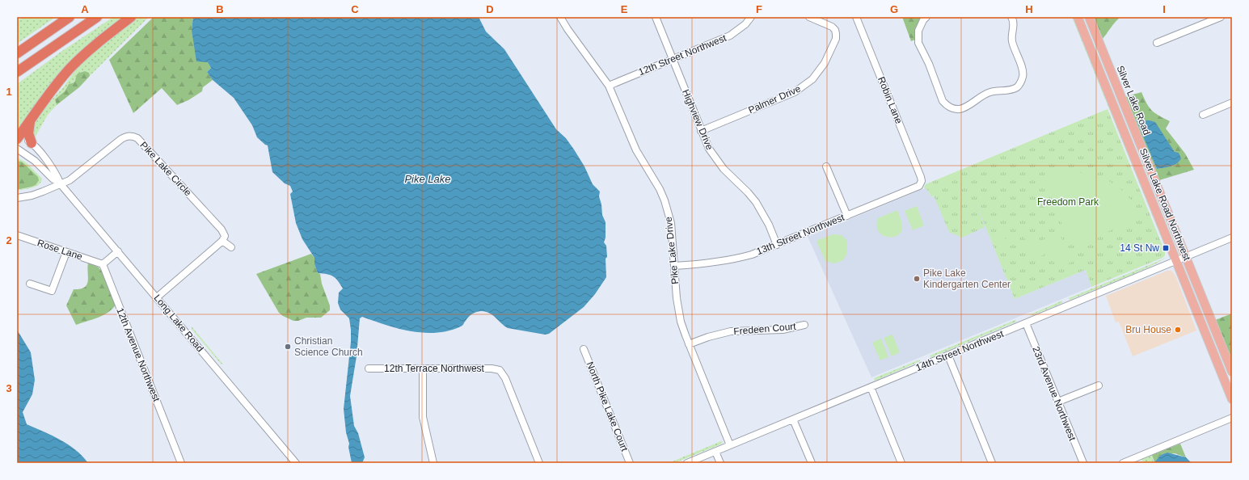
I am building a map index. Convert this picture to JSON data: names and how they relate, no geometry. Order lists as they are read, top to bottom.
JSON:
{
  "streets": {
    "main road": ["Silver Lake Road", "Silver Lake Road Northwest"],
    "street": [
      "12th Street Northwest",
      "Palmer Drive",
      "Robin Lane",
      "Highview Drive",
      "Pike Lake Circle",
      "13th Street Northwest",
      "Rose Lane",
      "Pike Lake Drive",
      "Long Lake Road",
      "Fredeen Court",
      "14th Street Northwest",
      "12th Avenue Northwest",
      "12th Terrace Northwest",
      "23rd Avenue Northwest",
      "North Pike Lake Court"
    ]
  },
  "crossings": [
    ["12th Street Northwest", "Highview Drive"],
    ["12th Street Northwest", "Pike Lake Drive"],
    ["Palmer Drive", "Highview Drive"],
    ["Robin Lane", "13th Street Northwest"],
    ["Silver Lake Road", "14th Street Northwest"],
    ["Highview Drive", "13th Street Northwest"],
    ["Pike Lake Circle", "Long Lake Road"],
    ["Silver Lake Road Northwest", "14th Street Northwest"],
    ["13th Street Northwest", "Pike Lake Drive"],
    ["Rose Lane", "12th Avenue Northwest"],
    ["Pike Lake Drive", "Fredeen Court"],
    ["Pike Lake Drive", "14th Street Northwest"],
    ["14th Street Northwest", "23rd Avenue Northwest"]
  ],
  "water": ["Pike Lake"],
  "parks": ["Freedom Park"],
  "places": {
    "transit": ["14 St Nw"],
    "other": ["Pike Lake Kindergarten Center", "Bru House", "Christian Science Church"]
  },
  "grid": {
    "columns": [
      "A",
      "B",
      "C",
      "D",
      "E",
      "F",
      "G",
      "H",
      "I"
    ],
    "rows": ["1", "2", "3"]
  }
}
